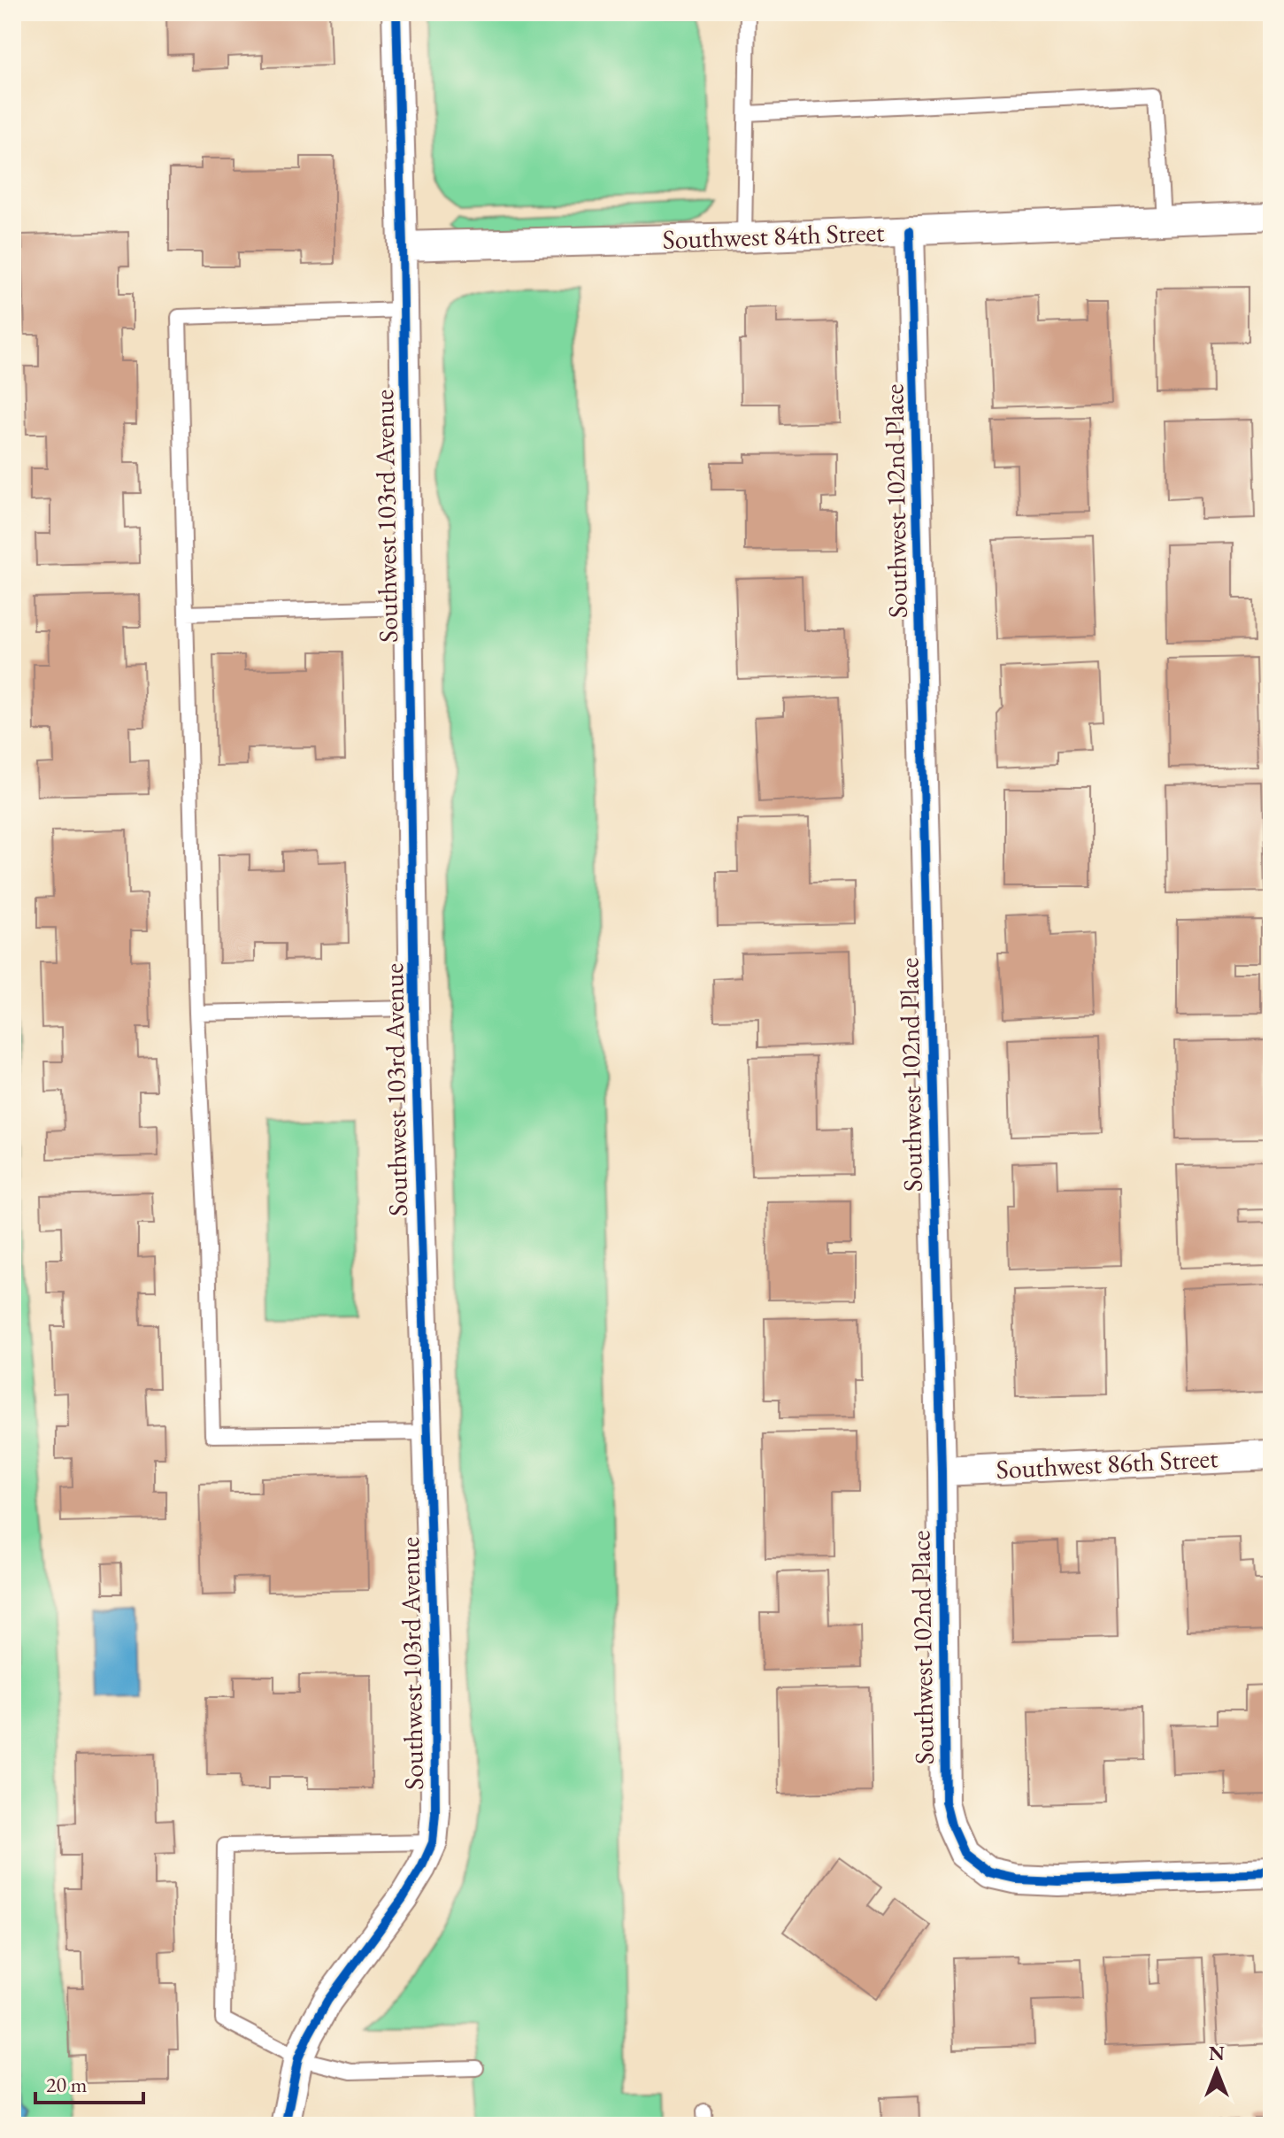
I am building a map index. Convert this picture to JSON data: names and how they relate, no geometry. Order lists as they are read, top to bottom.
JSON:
{
  "streets": {
    "street": [
      "Southwest 84th Street",
      "Southwest 102nd Place",
      "Southwest 103rd Avenue",
      "Southwest 86th Street"
    ]
  },
  "crossings": [
    ["Southwest 84th Street", "Southwest 102nd Place"],
    ["Southwest 84th Street", "Southwest 103rd Avenue"],
    ["Southwest 102nd Place", "Southwest 86th Street"]
  ],
  "scale_bar": "20 m",
  "north": "top"
}
